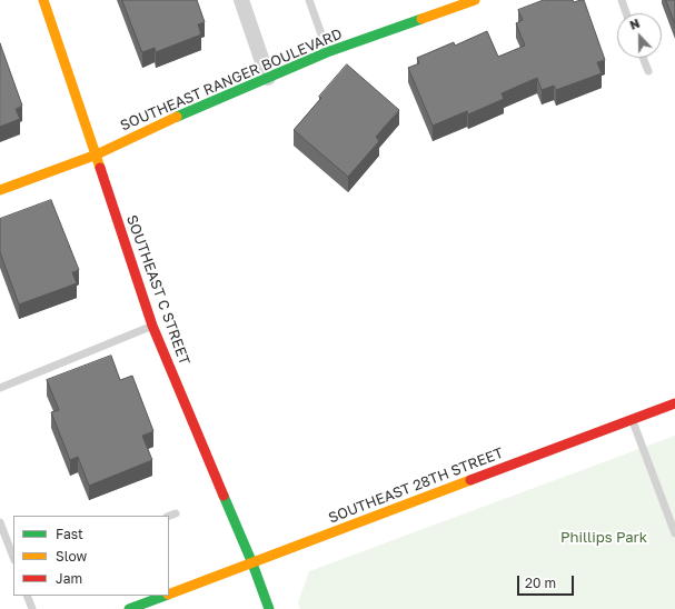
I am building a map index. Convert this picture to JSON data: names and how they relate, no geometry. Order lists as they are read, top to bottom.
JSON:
{
  "streets": {
    "street": ["SOUTHEAST RANGER BOULEVARD", "SOUTHEAST C STREET", "SOUTHEAST 28TH STREET"]
  },
  "crossings": [
    ["SOUTHEAST RANGER BOULEVARD", "SOUTHEAST C STREET"],
    ["SOUTHEAST C STREET", "SOUTHEAST 28TH STREET"]
  ],
  "parks": ["Phillips Park"],
  "legend": ["Fast", "Slow", "Jam"],
  "scale_bar": "20 m",
  "north": "top"
}
